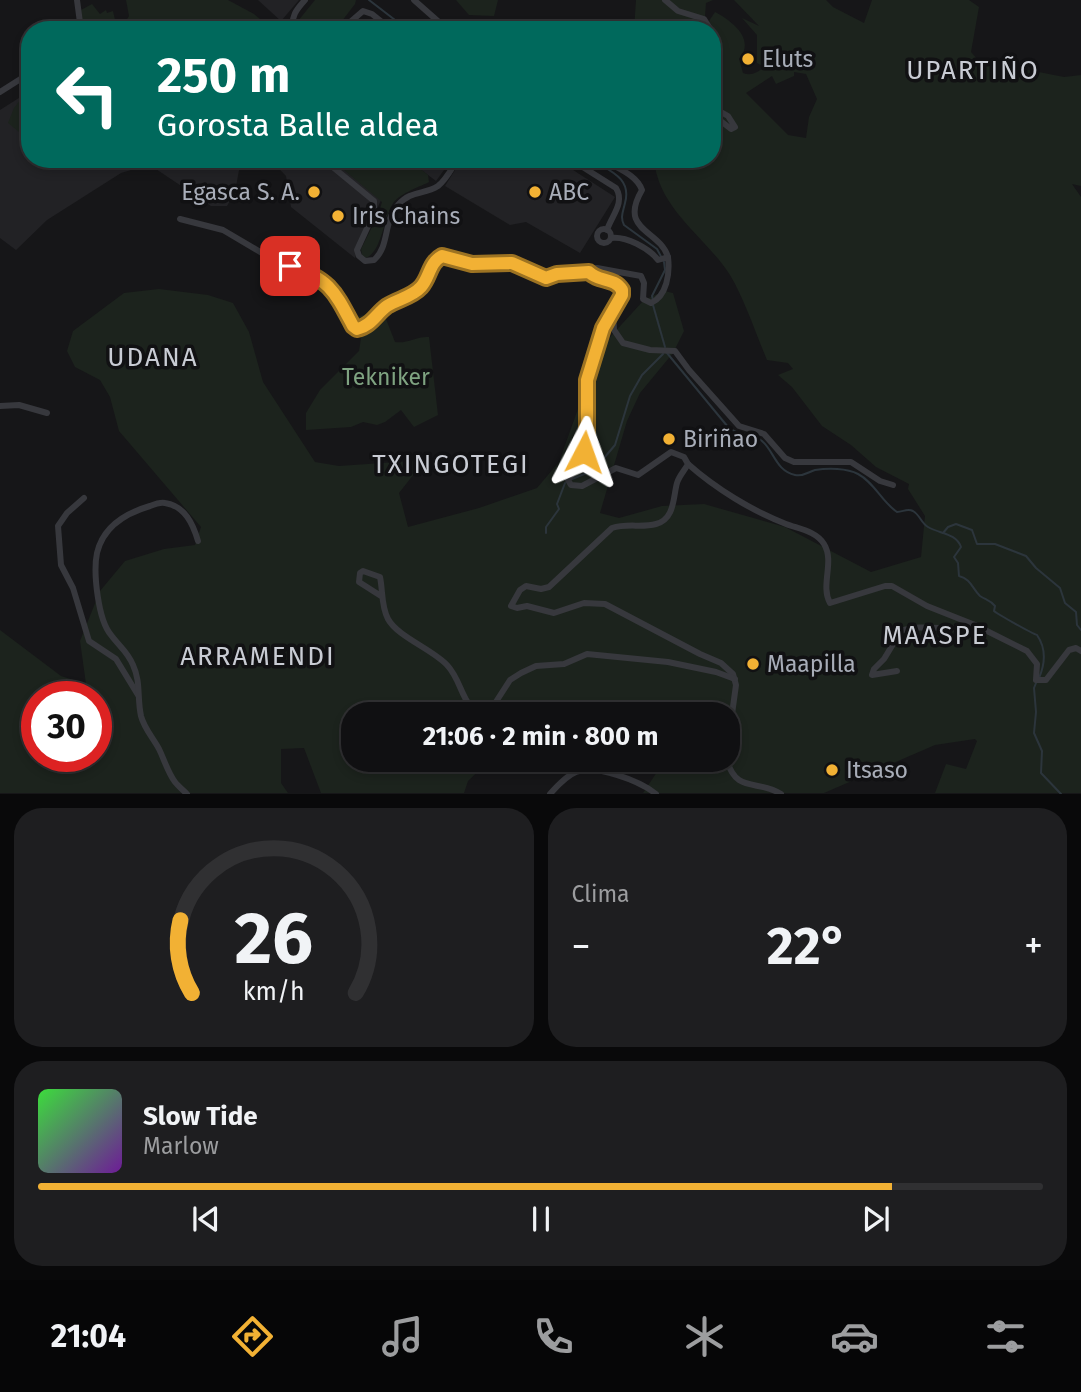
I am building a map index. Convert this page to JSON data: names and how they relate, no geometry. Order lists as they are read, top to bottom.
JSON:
{
  "districts": [
    "UPARTIÑO",
    "UDANA",
    "TXINGOTEGI",
    "MAASPE",
    "ARRAMENDI"
  ],
  "parks": ["Tekniker"],
  "places": [
    "Eluts",
    "Egasca S. A.",
    "ABC",
    "Iris Chains",
    "Biriñao",
    "Maapilla",
    "Itsaso"
  ],
  "page": {
    "turn": ["250 m", "Gorosta Balle aldea"],
    "limit": "30",
    "trip": "21:06 · 2 min · 800 m",
    "tile": "Clima",
    "heat": ["−", "22°", "+"],
    "song": ["Slow Tide", "Marlow"],
    "tabs": "21:04",
    "gauge": ["26", "km/h"]
  }
}
